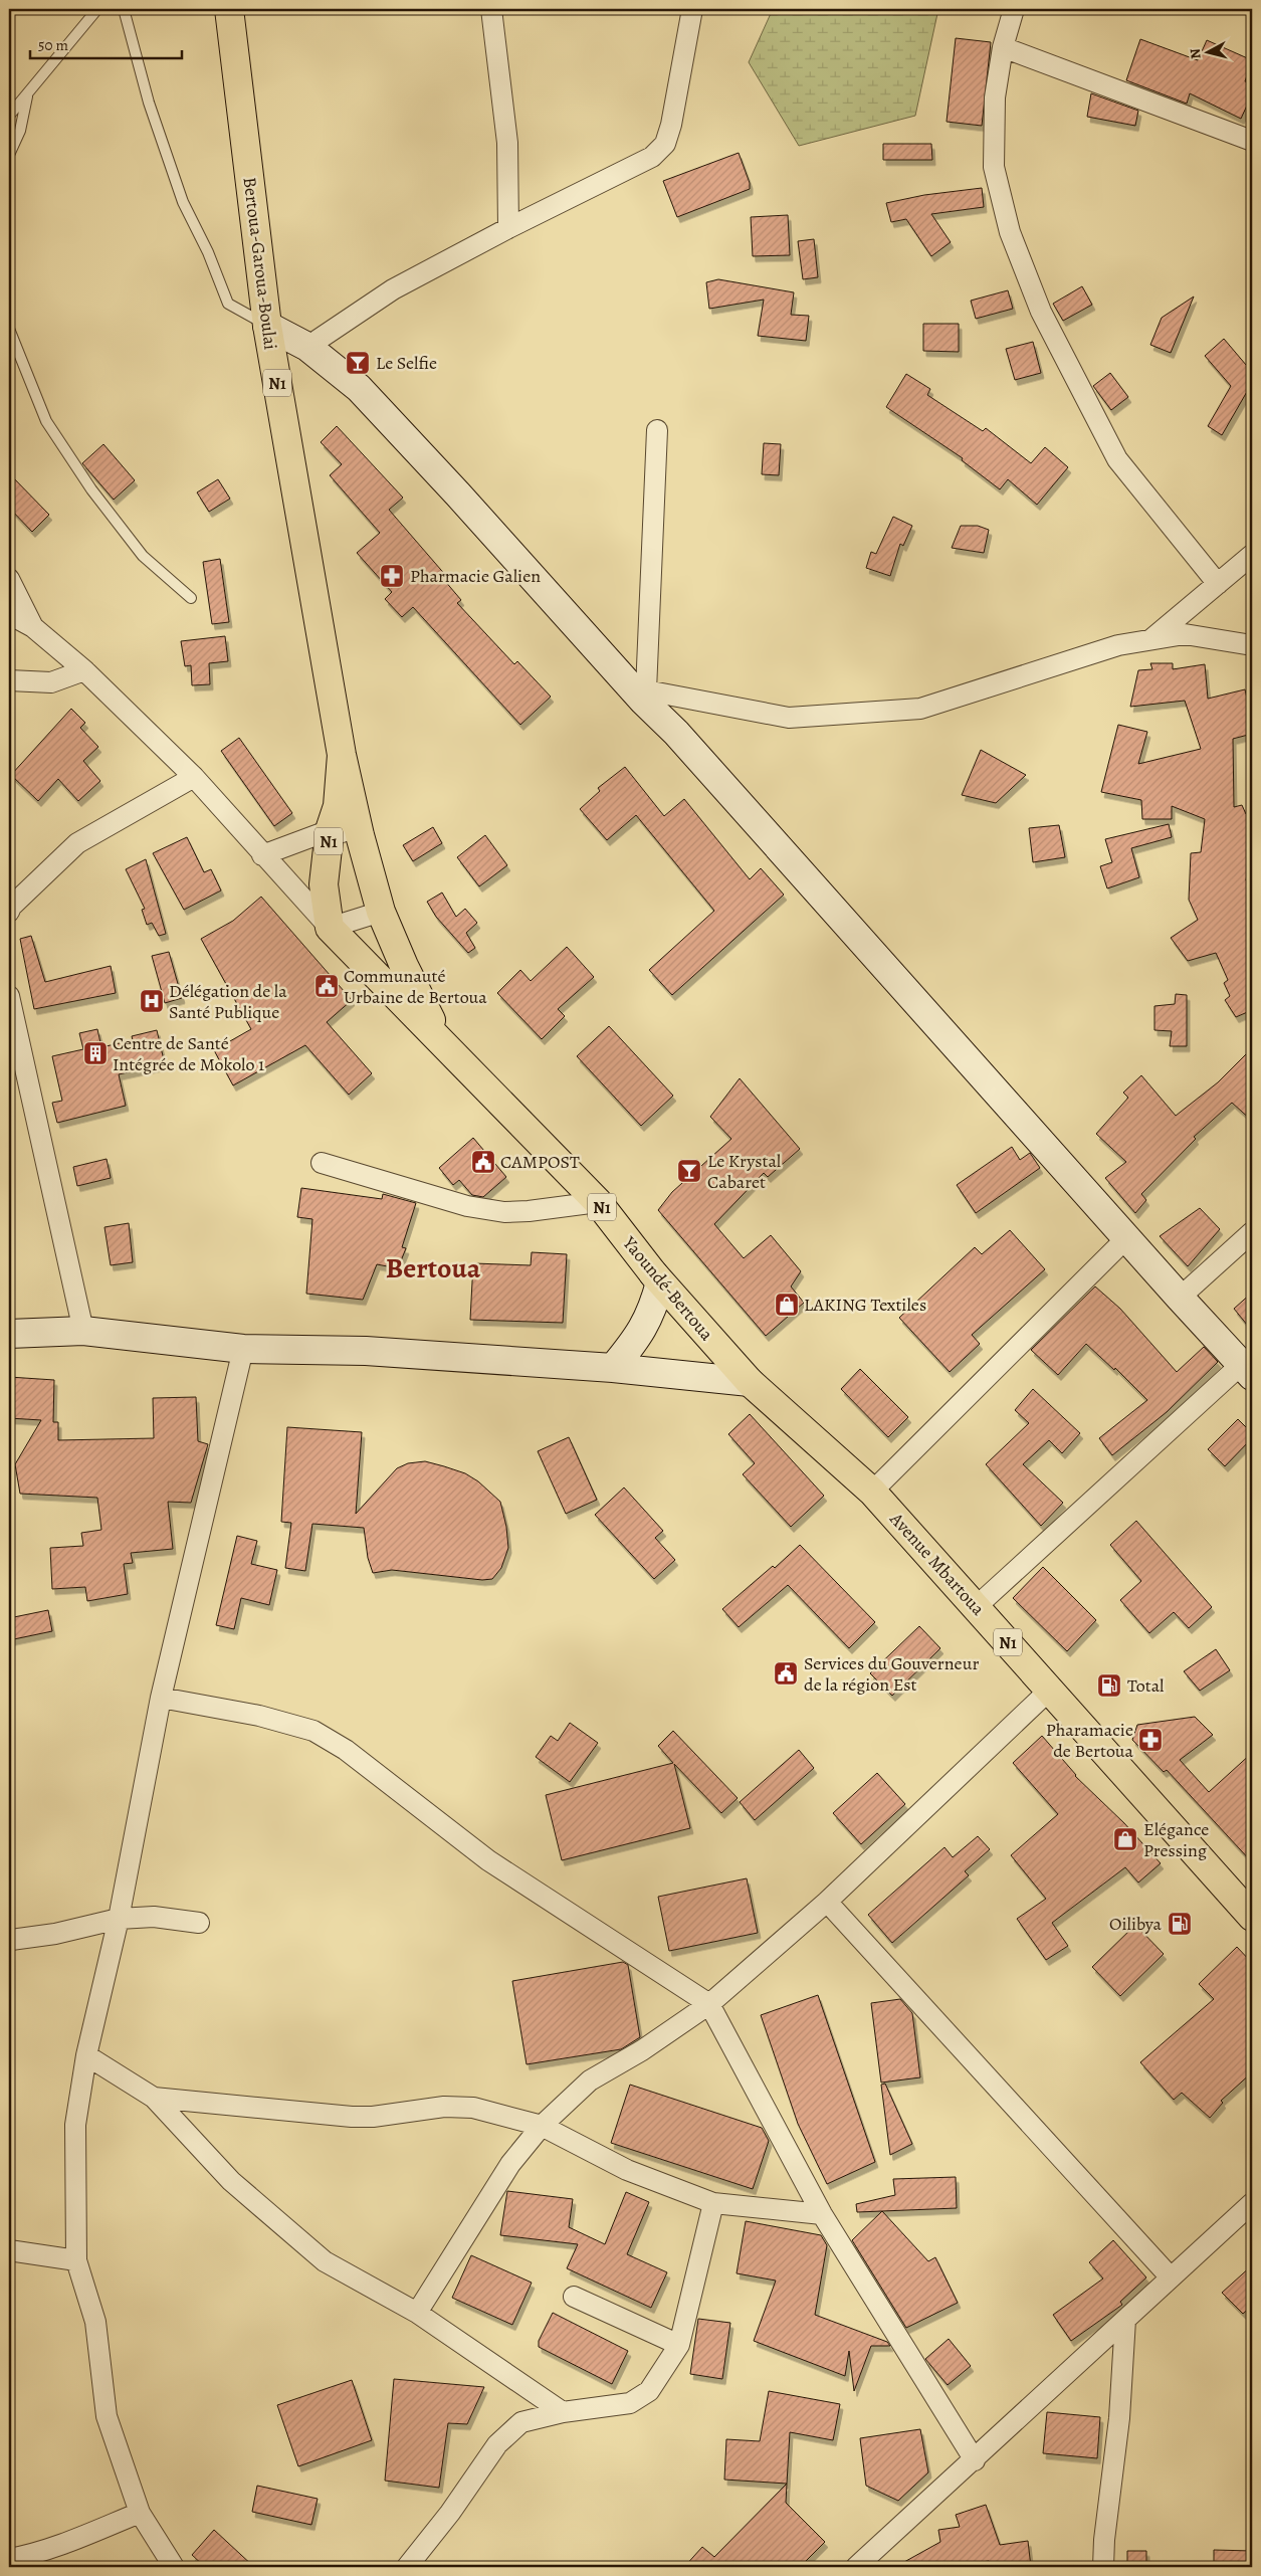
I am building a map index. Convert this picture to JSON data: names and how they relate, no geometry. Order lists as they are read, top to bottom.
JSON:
{
  "streets": {
    "highway": [
      "Bertoua-Garoua-Boulai",
      "N1",
      "Yaoundé-Bertoua",
      "Avenue Mbartoua"
    ]
  },
  "crossings": [
    ["Bertoua-Garoua-Boulai", "Yaoundé-Bertoua"],
    ["Yaoundé-Bertoua", "Avenue Mbartoua"]
  ],
  "districts": ["Bertoua"],
  "places": {
    "bar": ["Le Selfie", "Le Krystal Cabaret"],
    "pharmacy": ["Pharmacie Galien", "Pharamacie de Bertoua"],
    "public building": ["Communauté Urbaine de Bertoua", "CAMPOST", "Services du Gouverneur de la région Est"],
    "hospital": ["Délégation de la Santé Publique"],
    "building": ["Centre de Santé Intégrée de Mokolo 1"],
    "shop": ["LAKING Textiles", "Elégance Pressing"],
    "fuel station": ["Total", "Oilibya"]
  },
  "scale_bar": "50 m",
  "north": "left"
}
